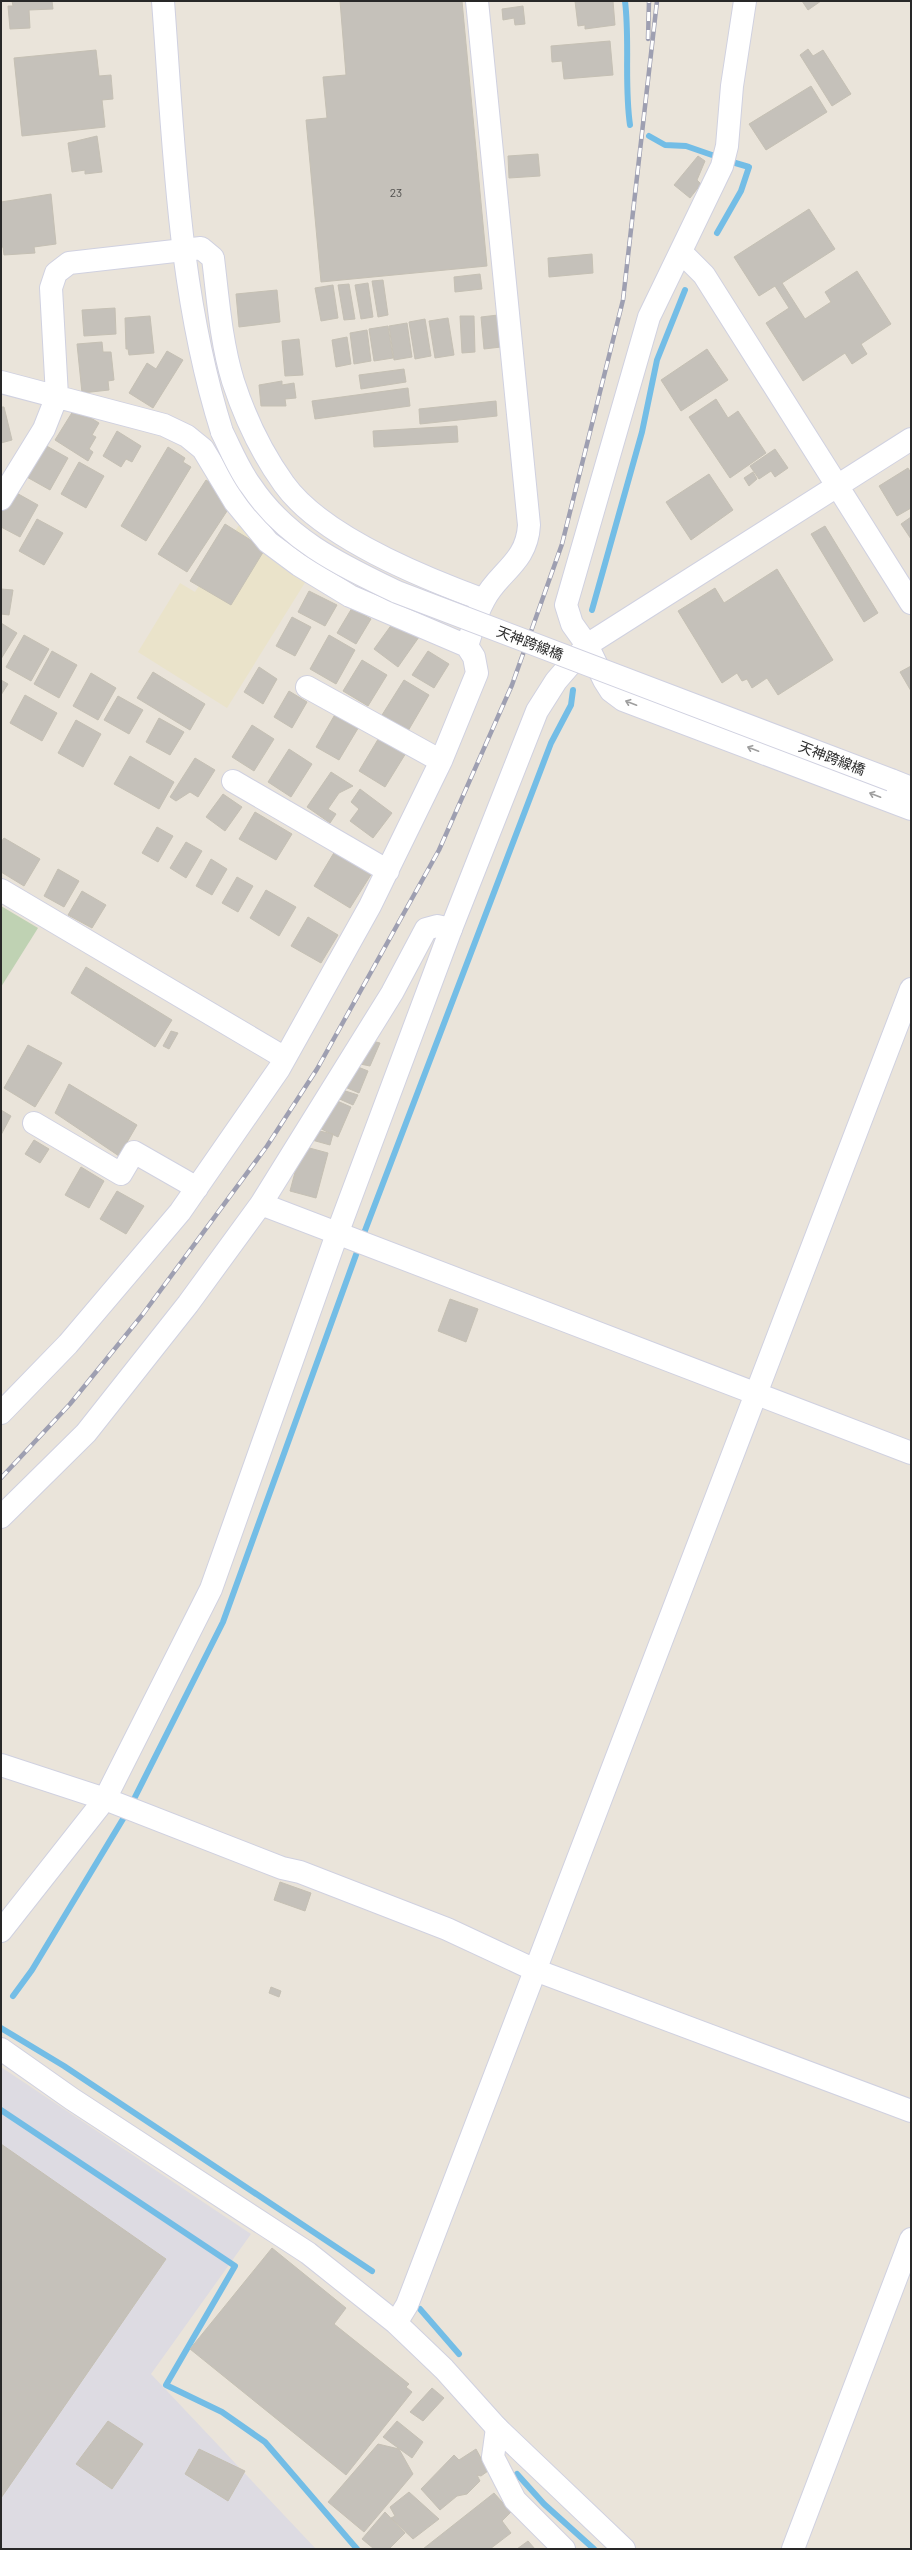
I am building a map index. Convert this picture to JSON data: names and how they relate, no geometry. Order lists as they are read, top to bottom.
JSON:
{
  "streets": {
    "street": ["天神跨線橋"]
  },
  "house_numbers": ["23"]
}
